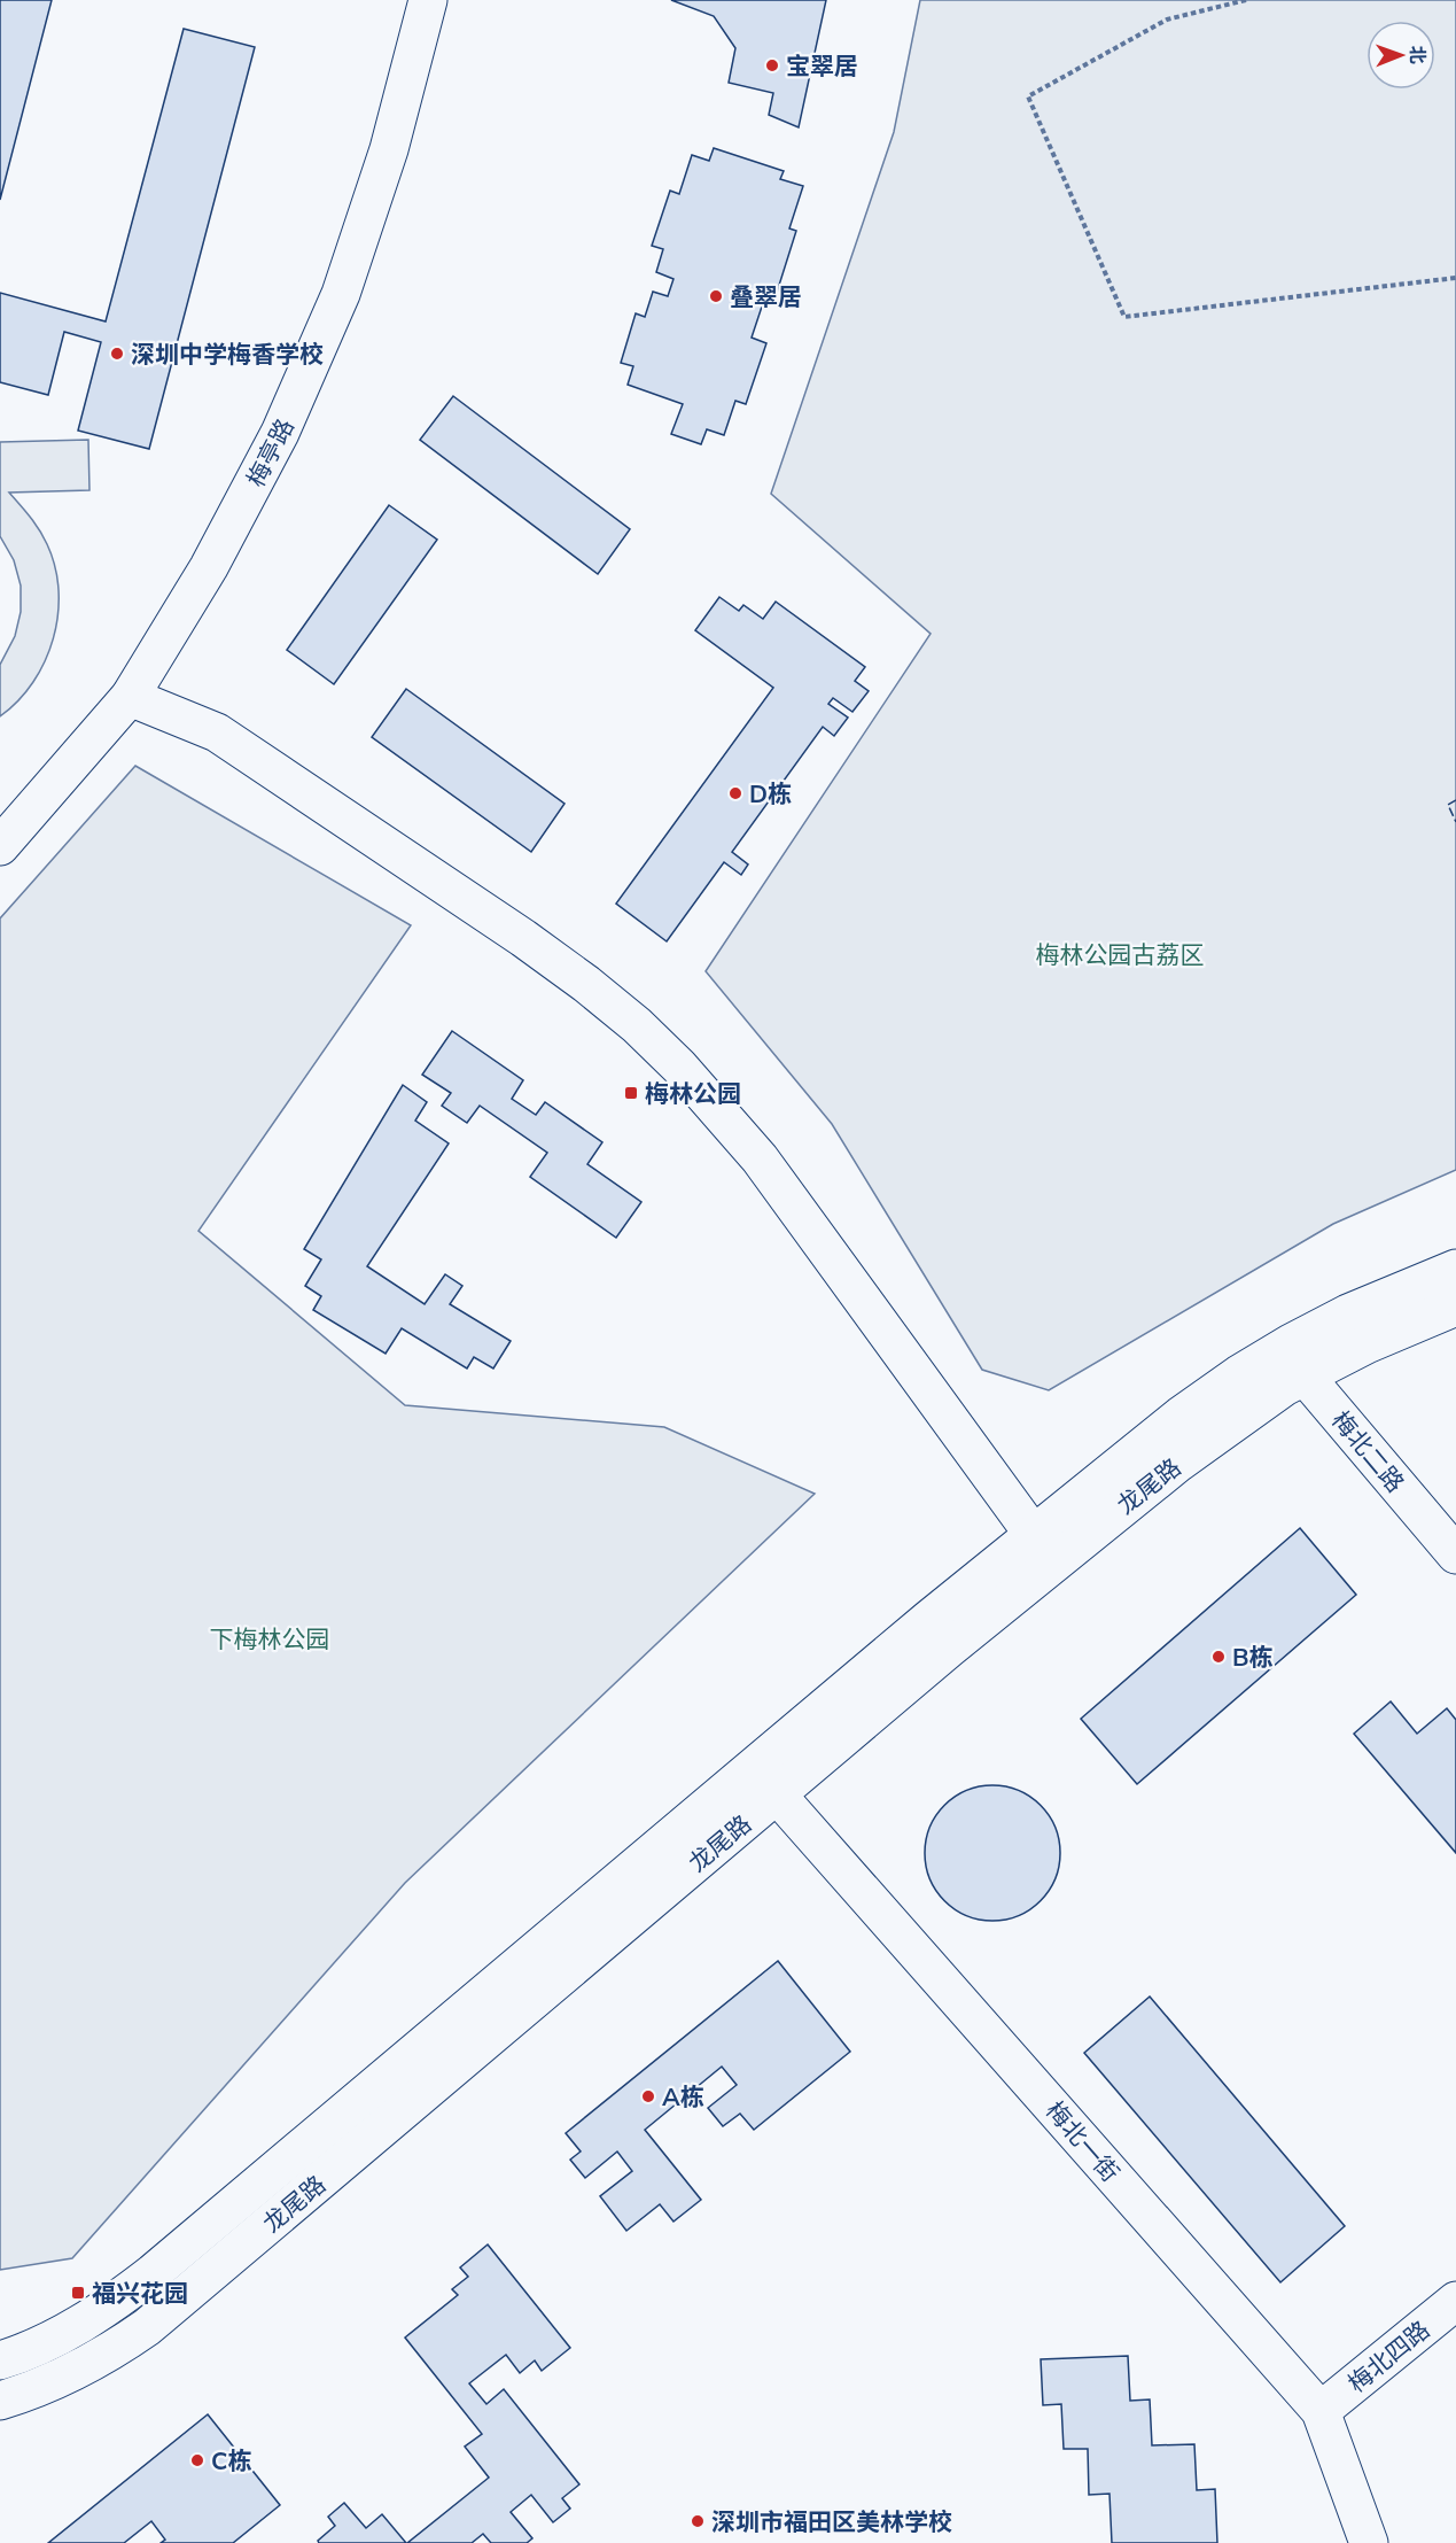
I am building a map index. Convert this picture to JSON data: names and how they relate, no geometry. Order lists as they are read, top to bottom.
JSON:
{
  "streets": {
    "street": [
      "梅亭路",
      "梅北二路",
      "龙尾路",
      "梅北一街",
      "梅北四路"
    ]
  },
  "crossings": [
    ["梅北二路", "龙尾路"],
    ["龙尾路", "梅北一街"],
    ["梅北一街", "梅北四路"]
  ],
  "parks": ["梅林公园古荔区", "下梅林公园"],
  "places": {
    "other": [
      "宝翠居",
      "叠翠居",
      "深圳中学梅香学校",
      "D栋",
      "B栋",
      "A栋",
      "C栋",
      "深圳市福田区美林学校"
    ],
    "transit": ["梅林公园", "福兴花园"]
  },
  "north": "right"
}
